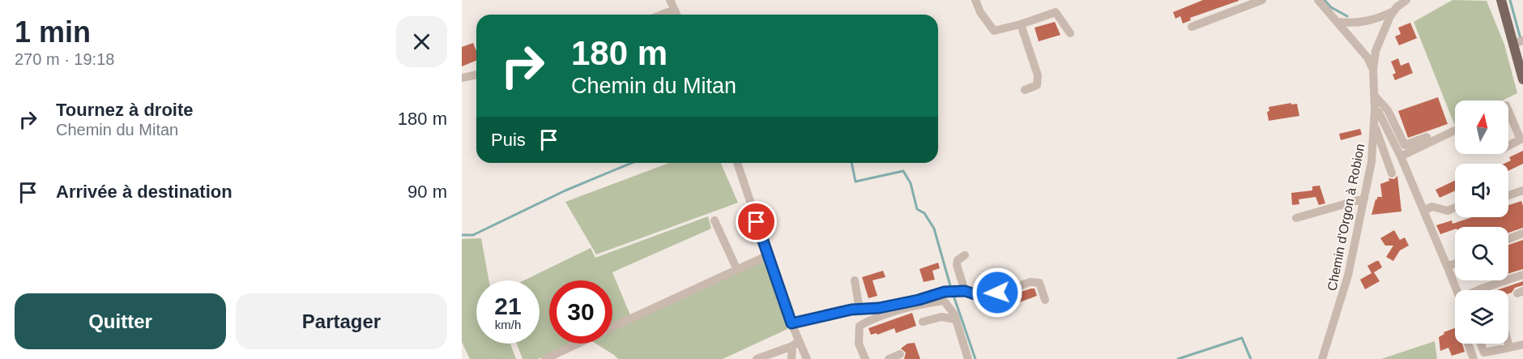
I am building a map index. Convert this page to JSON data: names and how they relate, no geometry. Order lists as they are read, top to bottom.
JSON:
{
  "streets": {
    "street": ["Chemin d'Orgon à Robion"]
  },
  "north": "top",
  "page": {
    "heading": ["1 min", "270 m · 19:18"],
    "turn": ["180 m", "Chemin du Mitan"],
    "list": [
      {
        "name": "Tournez à droite",
        "note": "Chemin du Mitan",
        "value": "180 m"
      },
      {
        "name": "Arrivée à destination",
        "value": "90 m"
      }
    ],
    "then": "Puis",
    "speed": "21 km/h",
    "limit": "30",
    "buttons": ["Quitter", "Partager"]
  }
}
